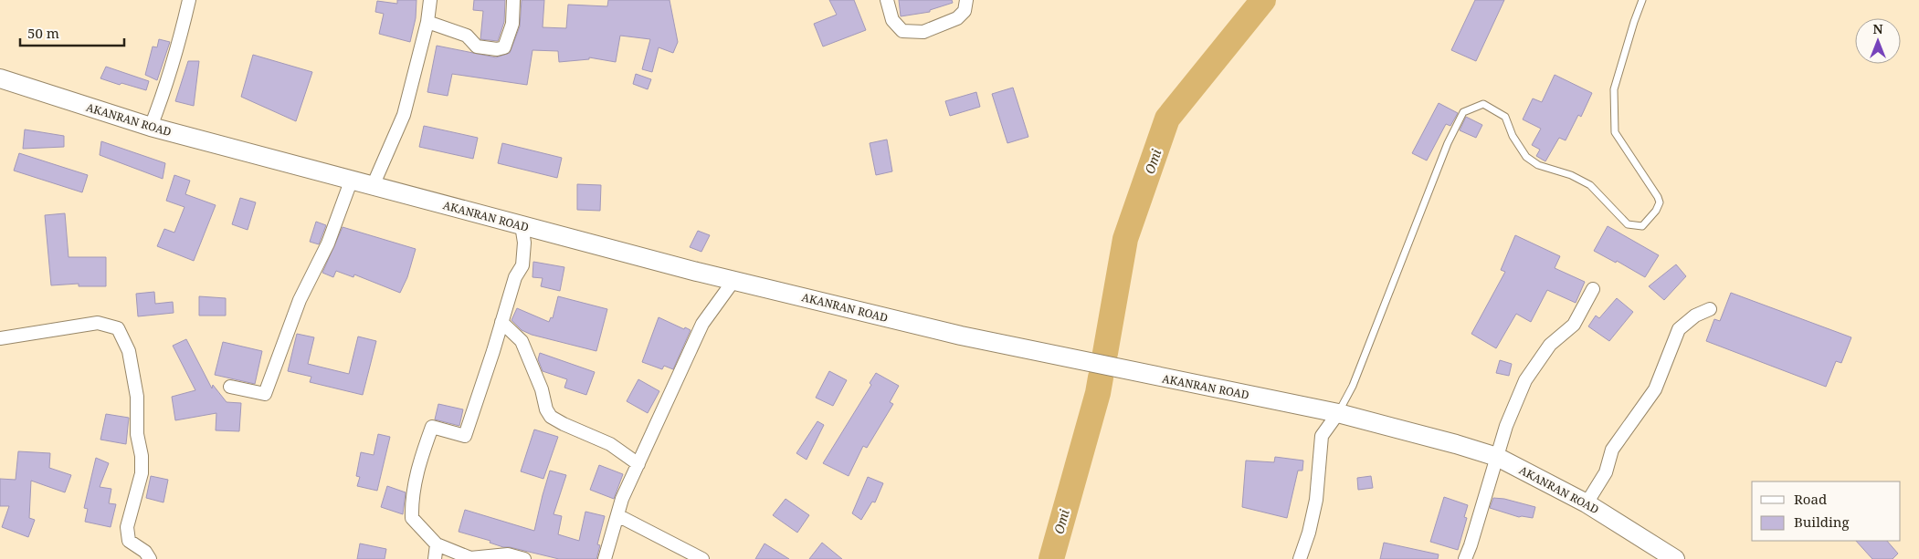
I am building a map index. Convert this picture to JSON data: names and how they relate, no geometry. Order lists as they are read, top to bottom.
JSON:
{
  "streets": {
    "main road": ["AKANRAN ROAD"]
  },
  "water": ["Omi"],
  "legend": ["Road", "Building"],
  "scale_bar": "50 m",
  "north": "top"
}
